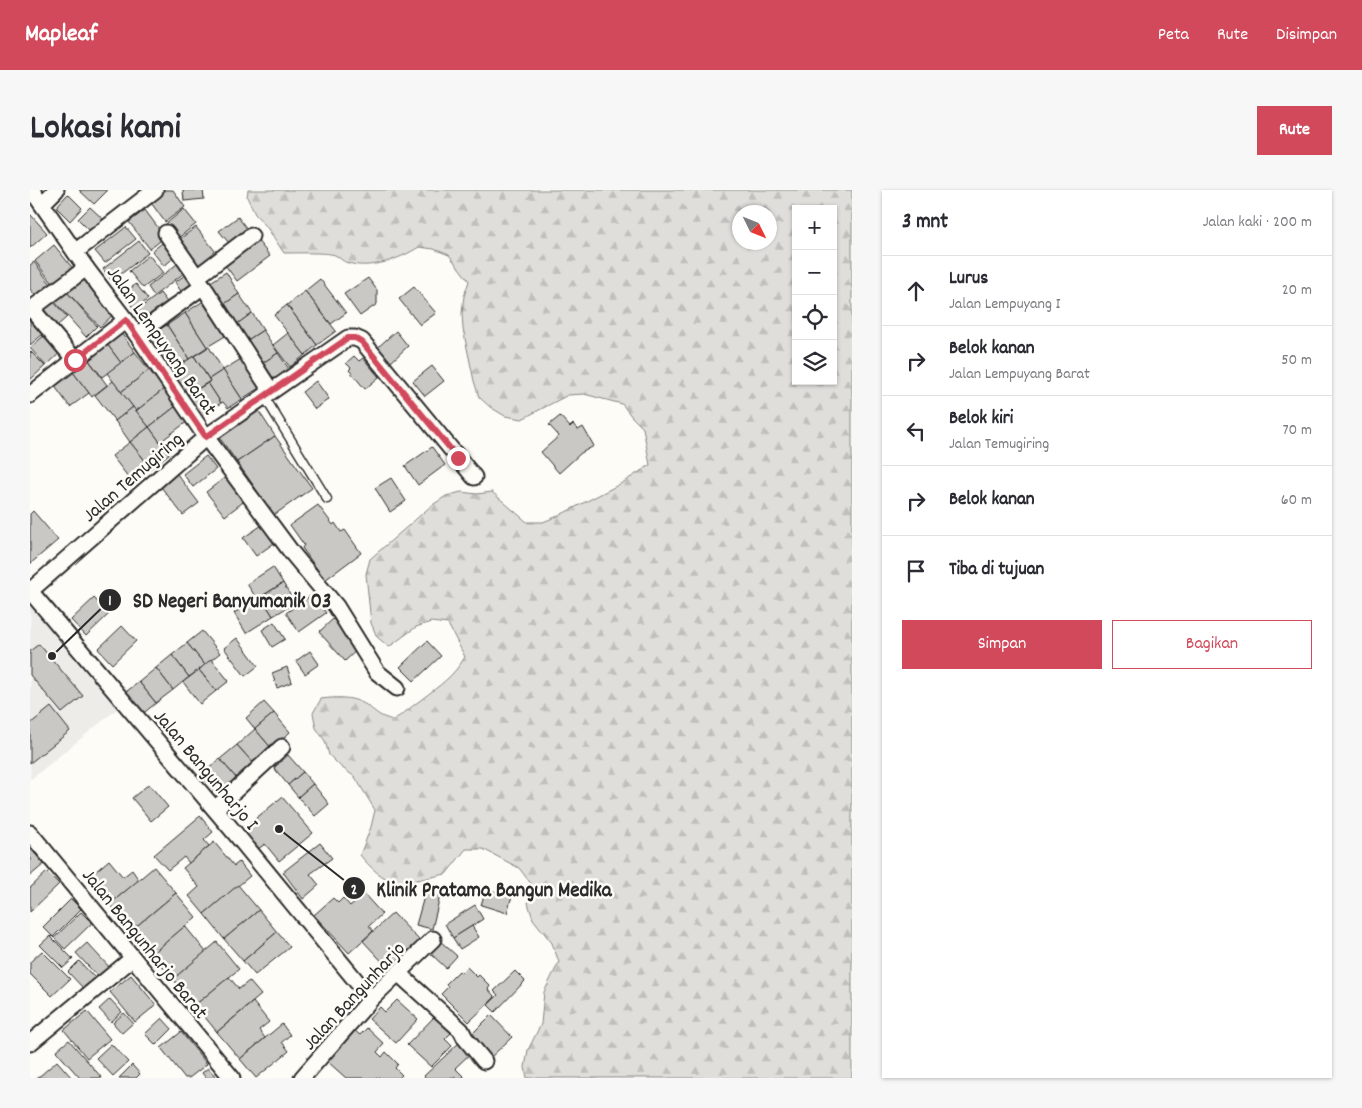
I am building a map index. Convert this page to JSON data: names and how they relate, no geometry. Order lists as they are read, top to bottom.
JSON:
{
  "streets": {
    "street": [
      "Jalan Lempuyang Barat",
      "Jalan Temugiring",
      "Jalan Bangunharjo I",
      "Jalan Bangunharjo Barat",
      "Jalan Bangunharjo"
    ]
  },
  "crossings": [
    ["Jalan Lempuyang Barat", "Jalan Temugiring"],
    ["Jalan Temugiring", "Jalan Bangunharjo I"],
    ["Jalan Bangunharjo I", "Jalan Bangunharjo"]
  ],
  "places": ["SD Negeri Banyumanik 03", "Klinik Pratama Bangun Medika"],
  "north": "bottom right",
  "page": {
    "header": "Mapleaf",
    "nav": ["Peta", "Rute", "Disimpan"],
    "title": "Lokasi kami",
    "buttons": [
      "Rute",
      ["Simpan", "Bagikan"]
    ],
    "heading": ["3 mnt", "Jalan kaki · 200 m"],
    "map_buttons": ["+", "−"],
    "list": [
      ["Lurus", "Jalan Lempuyang I", "20 m"],
      ["Belok kanan", "Jalan Lempuyang Barat", "50 m"],
      ["Belok kiri", "Jalan Temugiring", "70 m"],
      ["Belok kanan", "60 m"],
      "Tiba di tujuan"
    ]
  }
}
